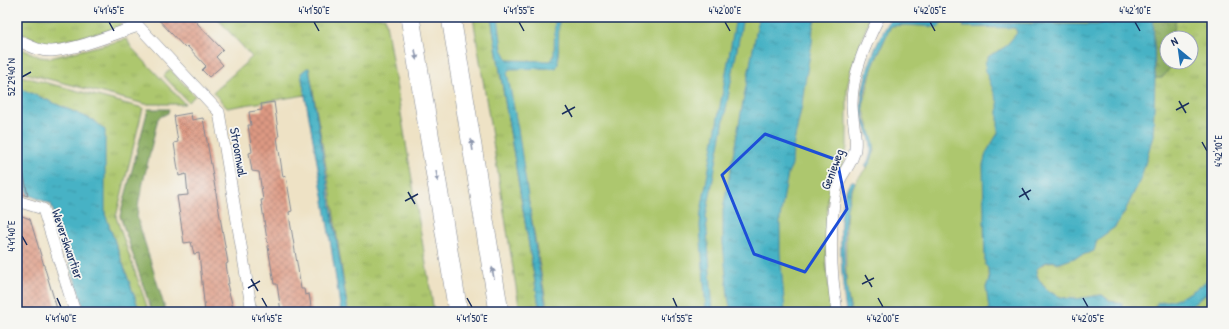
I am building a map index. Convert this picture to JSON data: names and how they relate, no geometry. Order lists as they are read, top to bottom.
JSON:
{
  "streets": {
    "street": ["Stroomwal", "Genieweg", "Weverskwartier"]
  },
  "north": "top left",
  "coordinates": [
    "4°41'45\"E",
    "4°41'50\"E",
    "4°41'55\"E",
    "4°42'00\"E",
    "4°42'05\"E",
    "4°42'10\"E",
    "52°29'40\"N",
    "4°41'40\"E"
  ]
}
